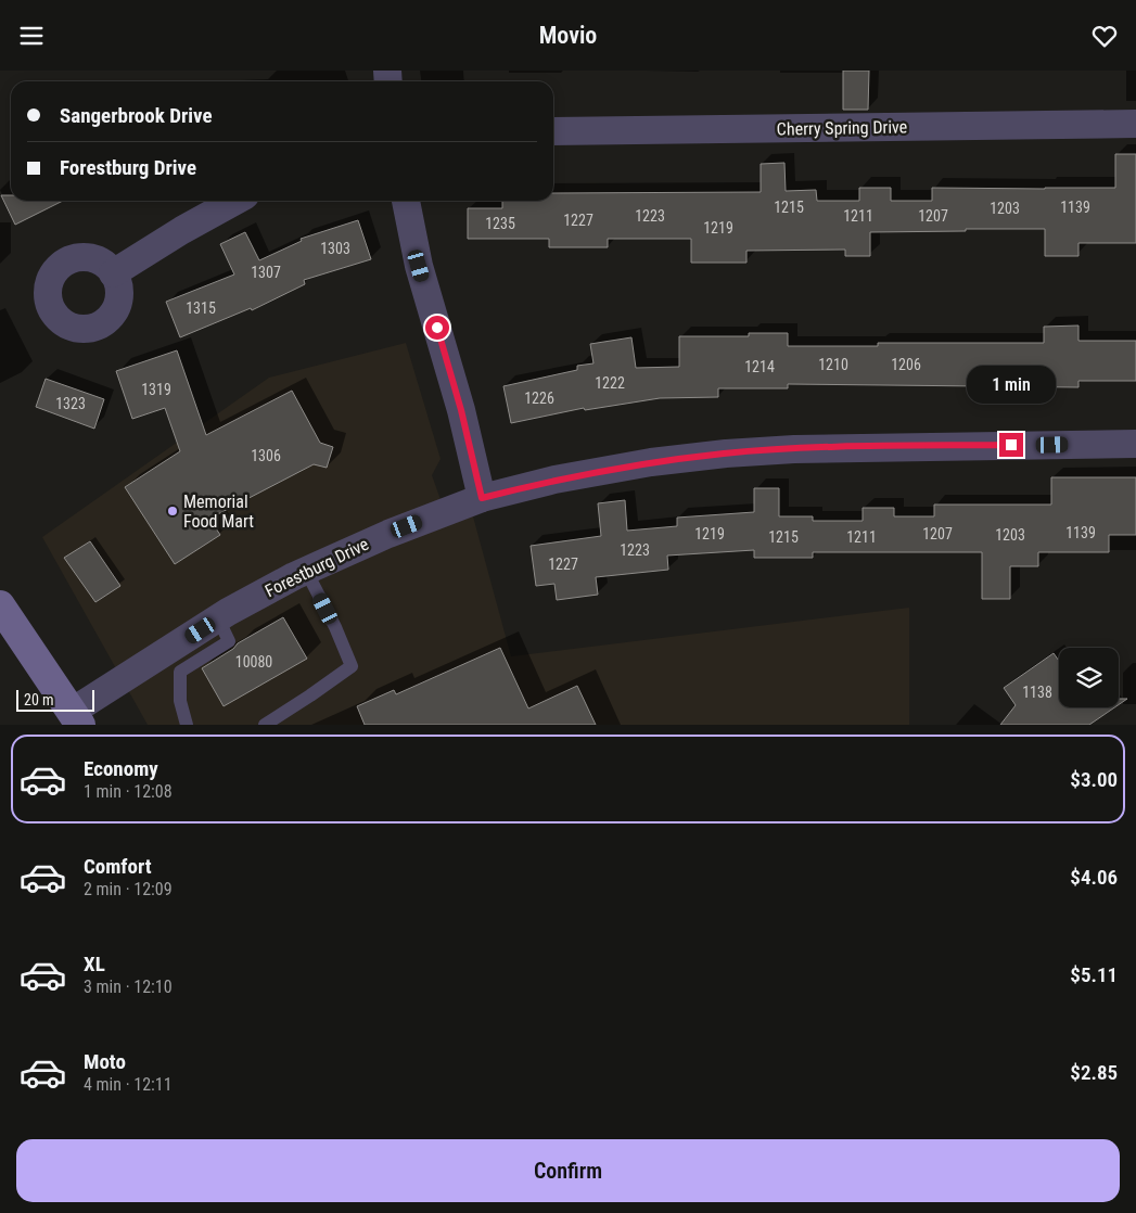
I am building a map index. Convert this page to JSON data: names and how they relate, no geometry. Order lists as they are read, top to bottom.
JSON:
{
  "streets": {
    "street": ["Cherry Spring Drive", "Forestburg Drive"]
  },
  "places": ["Memorial Food Mart"],
  "house_numbers": [
    "1215",
    "1139",
    "1203",
    "1223",
    "1211",
    "1207",
    "1227",
    "1235",
    "1219",
    "1303",
    "1307",
    "1315",
    "1210",
    "1206",
    "1214",
    "1222",
    "1319",
    "1226",
    "1323",
    "1306",
    "1139",
    "1219",
    "1207",
    "1203",
    "1215",
    "1211",
    "1223",
    "1227",
    "10080",
    "1138"
  ],
  "scale_bar": "20 m",
  "page": {
    "header": "Movio",
    "banner": ["Sangerbrook Drive", "Forestburg Drive"],
    "bubble": "1 min",
    "scale": "20 m",
    "list": [
      {
        "name": "Economy",
        "note": "1 min · 12:08",
        "value": "$3.00"
      },
      {
        "name": "Comfort",
        "note": "2 min · 12:09",
        "value": "$4.06"
      },
      {
        "name": "XL",
        "note": "3 min · 12:10",
        "value": "$5.11"
      },
      {
        "name": "Moto",
        "note": "4 min · 12:11",
        "value": "$2.85"
      }
    ],
    "buttons": "Confirm"
  }
}
